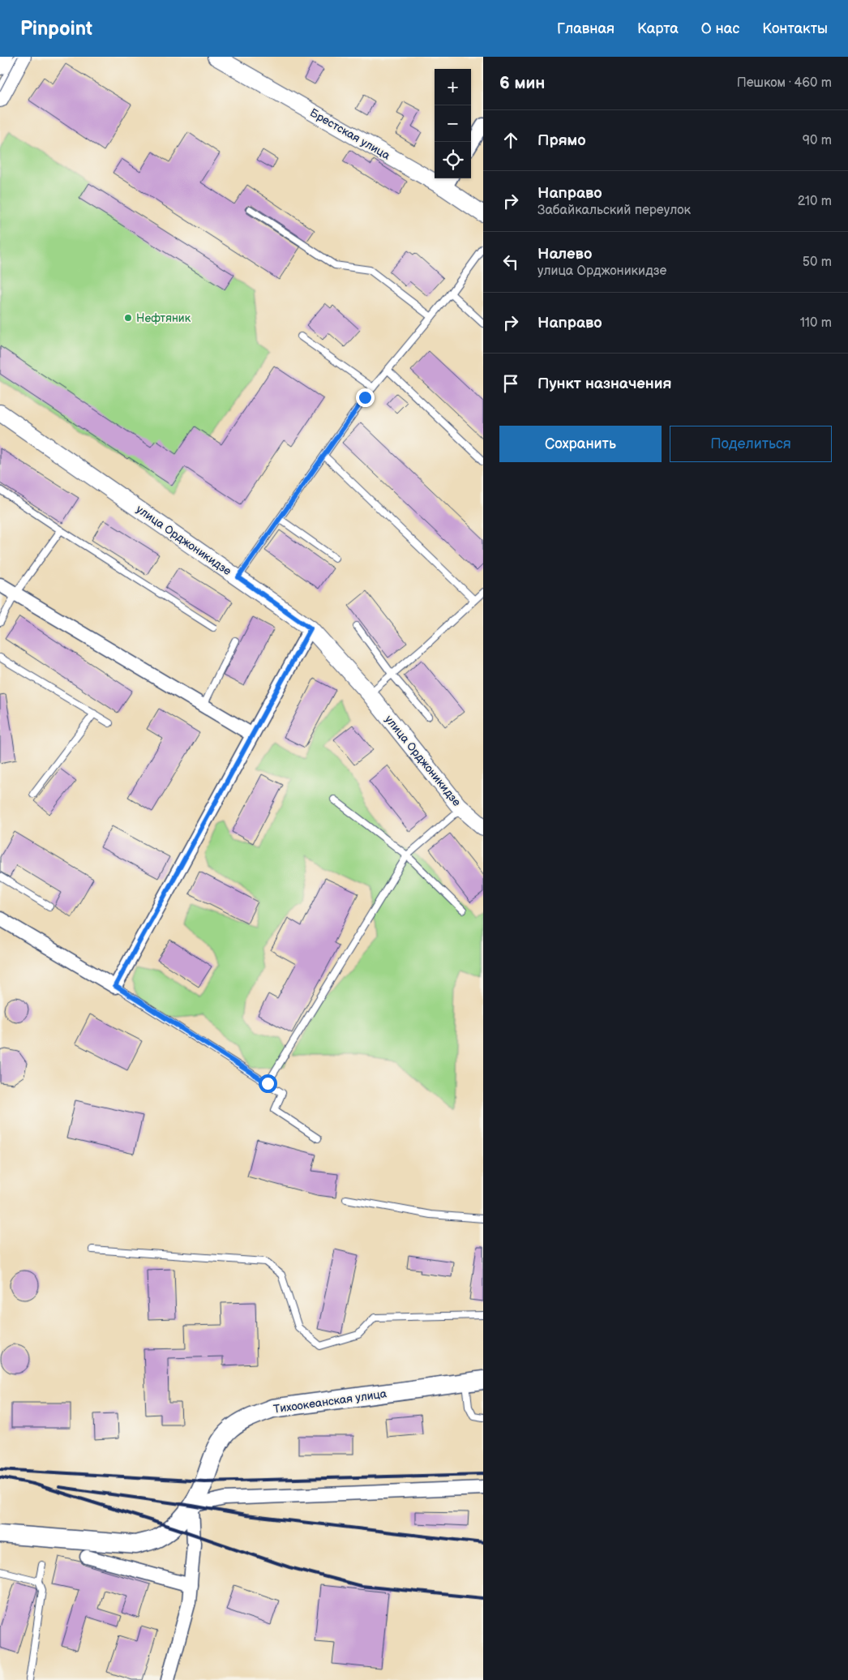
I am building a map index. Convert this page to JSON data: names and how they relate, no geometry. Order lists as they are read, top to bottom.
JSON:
{
  "streets": {
    "main road": ["Тихоокеанская улица"],
    "street": ["Брестская улица", "улица Орджоникидзе"]
  },
  "places": ["Нефтяник"],
  "page": {
    "header": "Pinpoint",
    "nav": [
      "Главная",
      "Карта",
      "О нас",
      "Контакты"
    ],
    "heading": ["6 мин", "Пешком · 460 m"],
    "map_buttons": ["+", "−"],
    "list": [
      ["Прямо", "90 m"],
      ["Направо", "Забайкальский переулок", "210 m"],
      ["Налево", "улица Орджоникидзе", "50 m"],
      ["Направо", "110 m"],
      "Пункт назначения"
    ],
    "buttons": ["Сохранить", "Поделиться"]
  }
}
